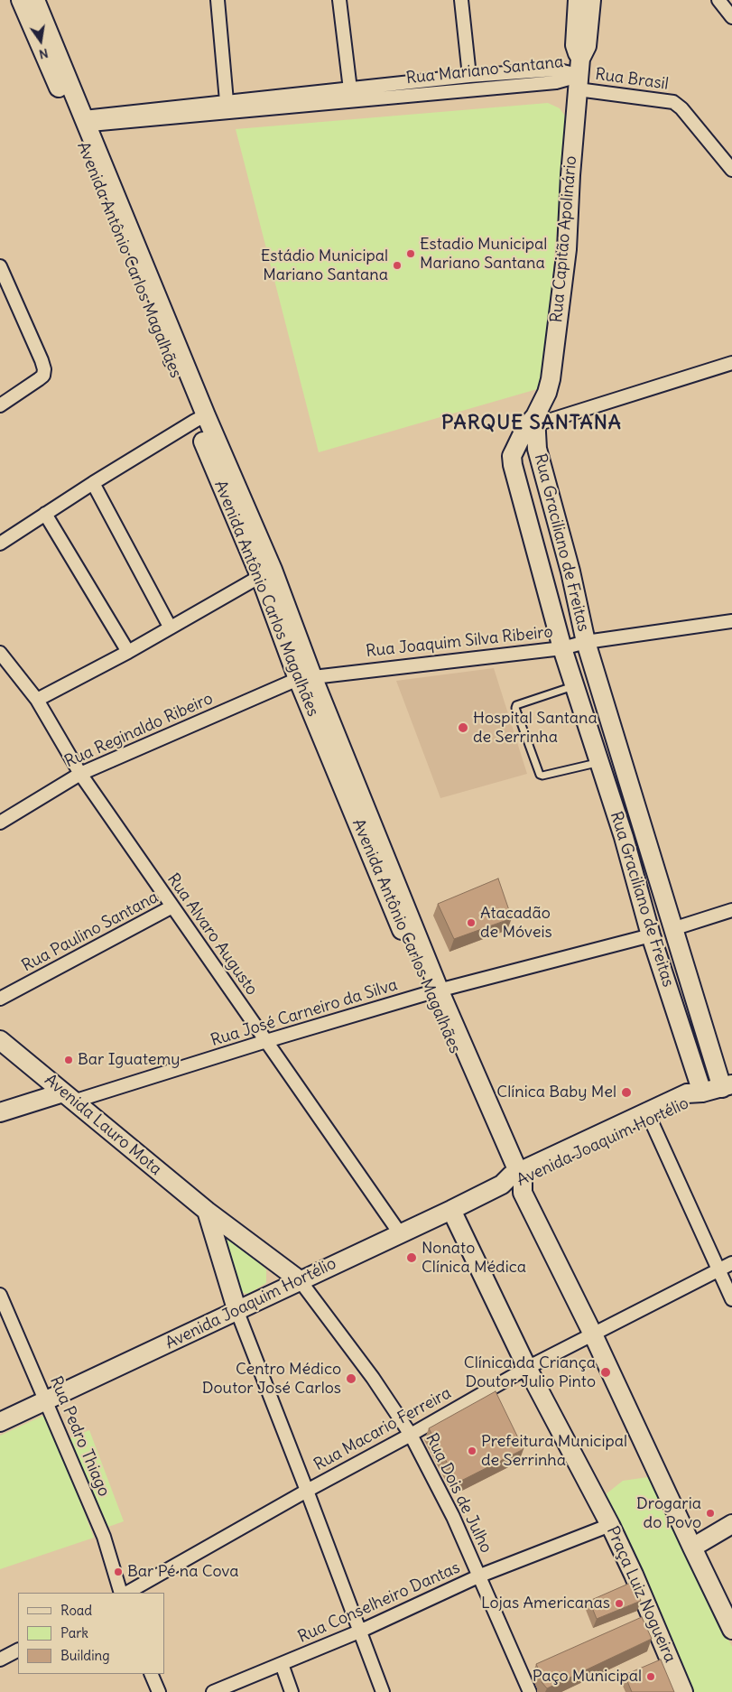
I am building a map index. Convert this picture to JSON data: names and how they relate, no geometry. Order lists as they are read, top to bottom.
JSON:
{
  "streets": {
    "street": [
      "Rua Mariano Santana",
      "Rua Brasil",
      "Rua Capitão Apolinário",
      "Avenida Antônio Carlos Magalhães",
      "Rua Graciliano de Freitas",
      "Rua Joaquim Silva Ribeiro",
      "Rua Reginaldo Ribeiro",
      "Rua Paulino Santana",
      "Rua Alvaro Augusto",
      "Rua José Carneiro da Silva",
      "Avenida Lauro Mota",
      "Avenida Joaquim Hortélio",
      "Rua Macario Ferreira",
      "Rua Pedro Thiago",
      "Rua Dois de Julho",
      "Praça Luiz Nogueira",
      "Rua Conselheiro Dantas"
    ]
  },
  "crossings": [
    ["Rua Mariano Santana", "Rua Brasil"],
    ["Rua Mariano Santana", "Rua Capitão Apolinário"],
    ["Rua Mariano Santana", "Avenida Antônio Carlos Magalhães"],
    ["Rua Brasil", "Rua Capitão Apolinário"],
    ["Rua Capitão Apolinário", "Rua Graciliano de Freitas"],
    ["Avenida Antônio Carlos Magalhães", "Rua Joaquim Silva Ribeiro"],
    ["Avenida Antônio Carlos Magalhães", "Rua Reginaldo Ribeiro"],
    ["Avenida Antônio Carlos Magalhães", "Rua José Carneiro da Silva"],
    ["Avenida Antônio Carlos Magalhães", "Avenida Joaquim Hortélio"],
    ["Avenida Antônio Carlos Magalhães", "Rua Macario Ferreira"],
    ["Rua Graciliano de Freitas", "Rua Joaquim Silva Ribeiro"],
    ["Rua Graciliano de Freitas", "Rua José Carneiro da Silva"],
    ["Rua Graciliano de Freitas", "Avenida Joaquim Hortélio"],
    ["Rua Joaquim Silva Ribeiro", "Rua Reginaldo Ribeiro"],
    ["Rua Reginaldo Ribeiro", "Rua Alvaro Augusto"],
    ["Rua Paulino Santana", "Rua Alvaro Augusto"],
    ["Rua Alvaro Augusto", "Rua José Carneiro da Silva"],
    ["Rua Alvaro Augusto", "Avenida Joaquim Hortélio"],
    ["Rua José Carneiro da Silva", "Avenida Lauro Mota"],
    ["Avenida Lauro Mota", "Avenida Joaquim Hortélio"],
    ["Avenida Lauro Mota", "Rua Dois de Julho"],
    ["Avenida Joaquim Hortélio", "Rua Pedro Thiago"],
    ["Avenida Joaquim Hortélio", "Rua Dois de Julho"],
    ["Avenida Joaquim Hortélio", "Praça Luiz Nogueira"],
    ["Rua Macario Ferreira", "Rua Dois de Julho"],
    ["Rua Macario Ferreira", "Praça Luiz Nogueira"],
    ["Rua Dois de Julho", "Rua Conselheiro Dantas"],
    ["Praça Luiz Nogueira", "Rua Conselheiro Dantas"]
  ],
  "districts": ["PARQUE SANTANA"],
  "places": [
    "Estadio Municipal Mariano Santana",
    "Estádio Municipal Mariano Santana",
    "Hospital Santana de Serrinha",
    "Atacadão de Móveis",
    "Bar Iguatemy",
    "Clínica Baby Mel",
    "Nonato Clínica Médica",
    "Clínica da Criança Doutor Julio Pinto",
    "Centro Médico Doutor José Carlos",
    "Prefeitura Municipal de Serrinha",
    "Drogaria do Povo",
    "Bar Pé na Cova",
    "Lojas Americanas",
    "Paço Municipal"
  ],
  "legend": ["Road", "Park", "Building"],
  "north": "bottom"
}
